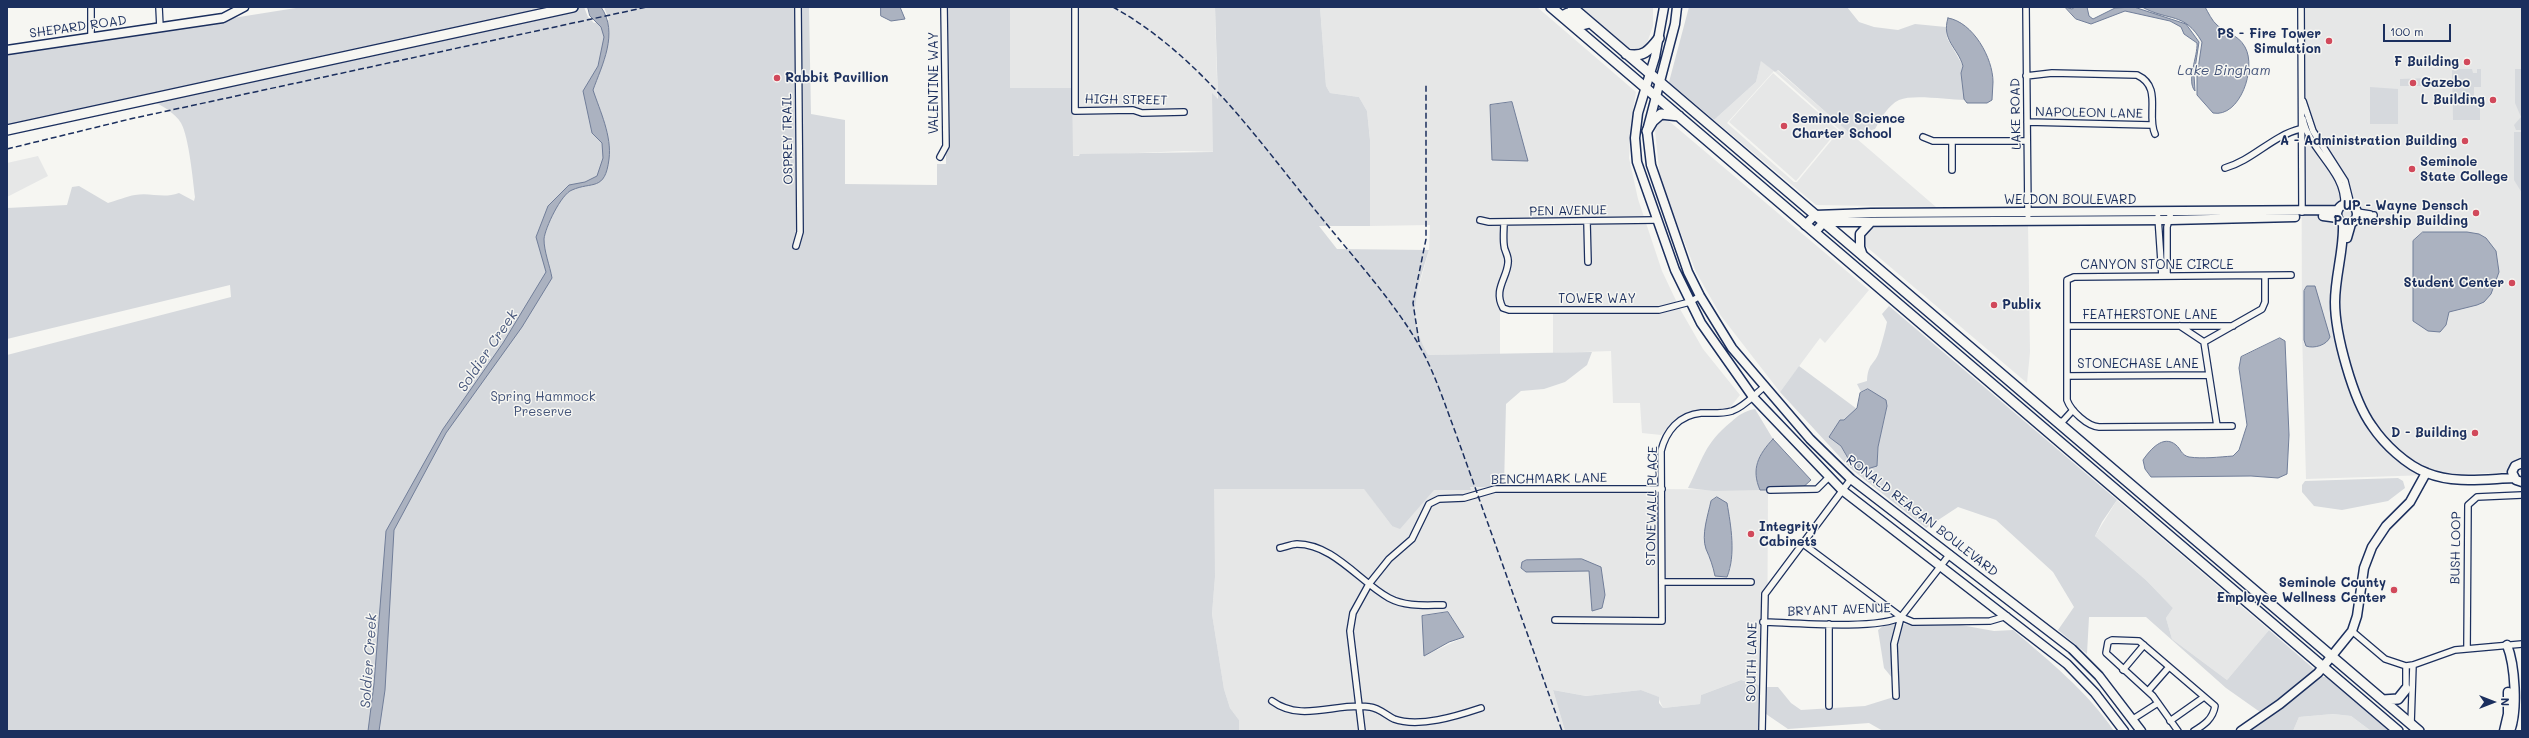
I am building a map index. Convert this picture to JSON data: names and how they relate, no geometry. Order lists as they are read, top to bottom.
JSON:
{
  "streets": {
    "street": [
      "SHEPARD ROAD",
      "VALENTINE WAY",
      "HIGH STREET",
      "NAPOLEON LANE",
      "LAKE ROAD",
      "OSPREY TRAIL",
      "WELDON BOULEVARD",
      "PEN AVENUE",
      "CANYON STONE CIRCLE",
      "TOWER WAY",
      "FEATHERSTONE LANE",
      "STONECHASE LANE",
      "BENCHMARK LANE",
      "STONEWALL PLACE",
      "RONALD REAGAN BOULEVARD",
      "BUSH LOOP",
      "BRYANT AVENUE",
      "SOUTH LANE"
    ]
  },
  "crossings": [
    ["NAPOLEON LANE", "LAKE ROAD"],
    ["LAKE ROAD", "WELDON BOULEVARD"],
    ["PEN AVENUE", "TOWER WAY"],
    ["PEN AVENUE", "RONALD REAGAN BOULEVARD"],
    ["CANYON STONE CIRCLE", "FEATHERSTONE LANE"],
    ["CANYON STONE CIRCLE", "STONECHASE LANE"],
    ["TOWER WAY", "RONALD REAGAN BOULEVARD"],
    ["BENCHMARK LANE", "STONEWALL PLACE"],
    ["STONEWALL PLACE", "RONALD REAGAN BOULEVARD"],
    ["RONALD REAGAN BOULEVARD", "BRYANT AVENUE"],
    ["BRYANT AVENUE", "SOUTH LANE"]
  ],
  "water": ["Lake Bingham", "Soldier Creek"],
  "parks": ["Spring Hammock Preserve"],
  "places": [
    "PS - Fire Tower Simulation",
    "F Building",
    "Rabbit Pavillion",
    "Gazebo",
    "L Building",
    "Seminole Science Charter School",
    "A - Administration Building",
    "Seminole State College",
    "UP - Wayne Densch Partnership Building",
    "Student Center",
    "Publix",
    "D - Building",
    "Integrity Cabinets",
    "Seminole County Employee Wellness Center"
  ],
  "scale_bar": "100 m",
  "north": "right"
}
